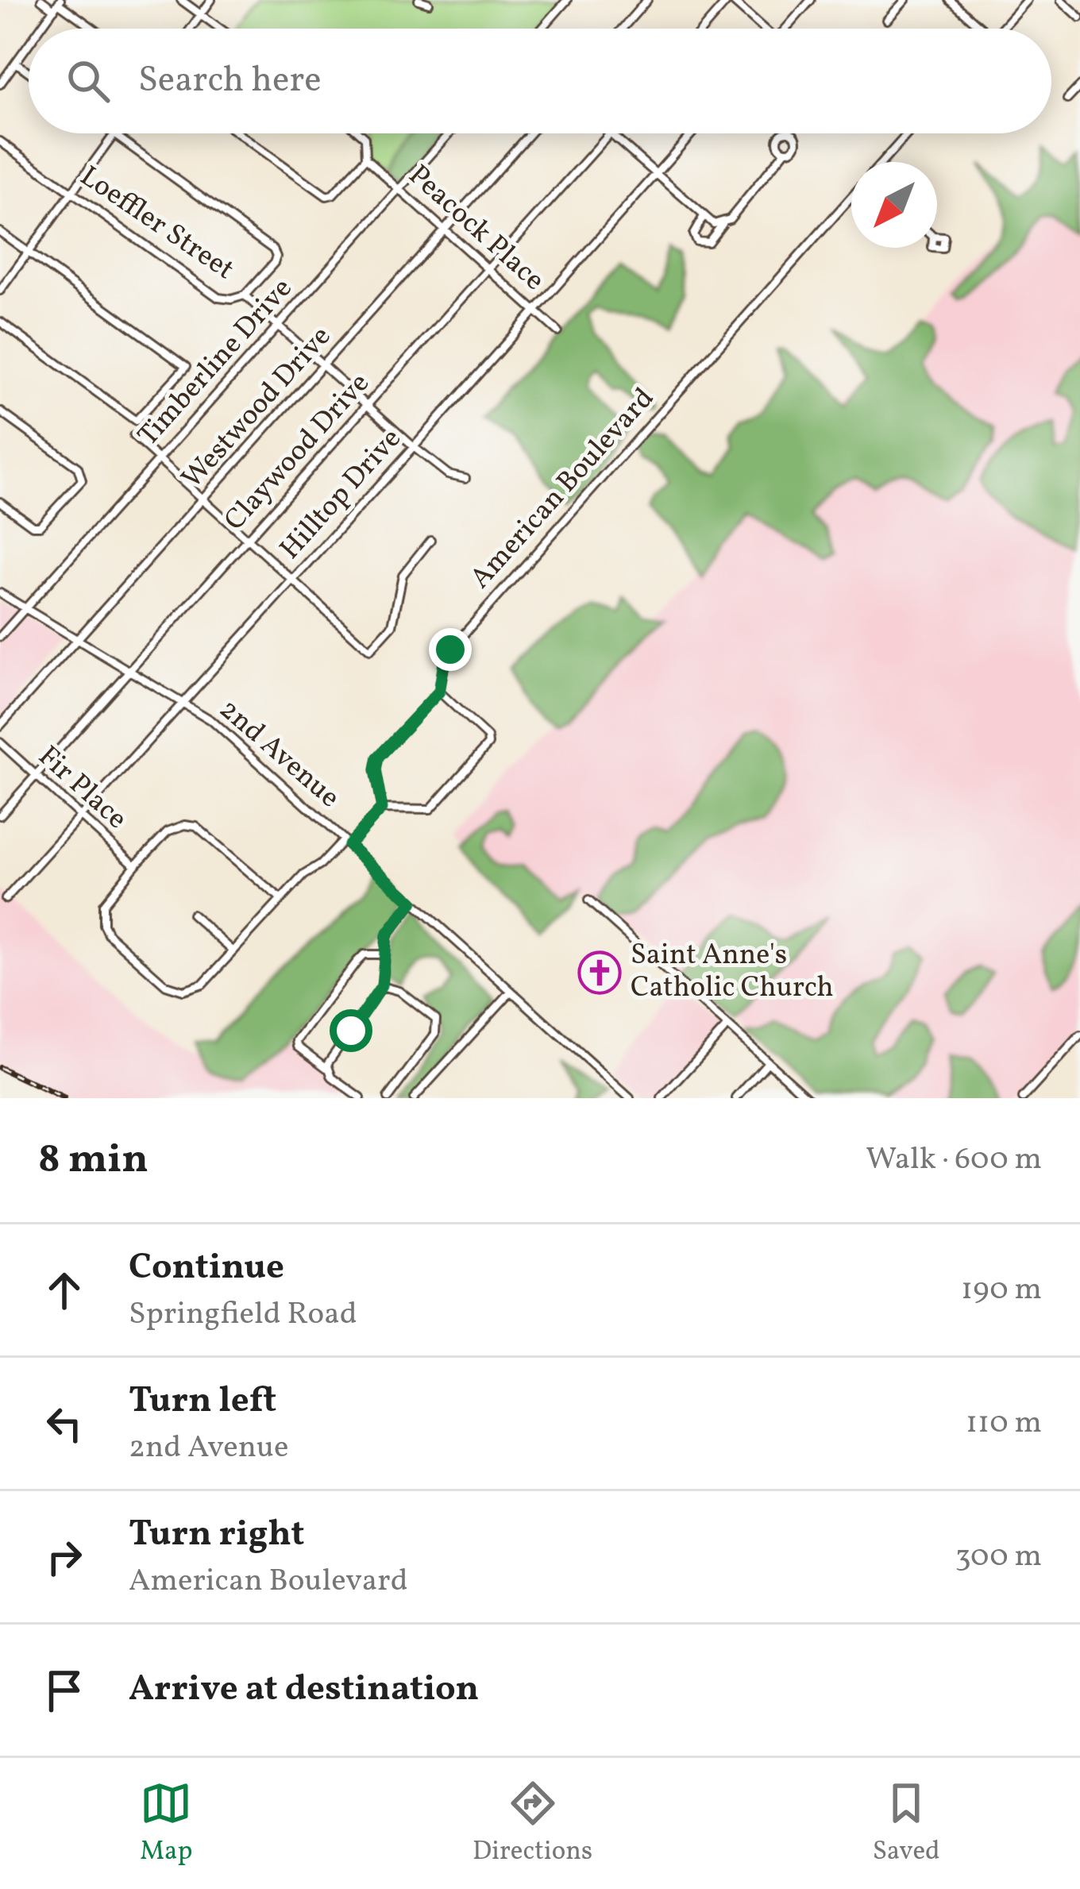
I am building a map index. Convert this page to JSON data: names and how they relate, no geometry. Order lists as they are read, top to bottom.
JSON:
{
  "streets": {
    "street": [
      "Loeffler Street",
      "Peacock Place",
      "Timberline Drive",
      "Westwood Drive",
      "Claywood Drive",
      "American Boulevard",
      "Hilltop Drive",
      "2nd Avenue",
      "Fir Place"
    ]
  },
  "crossings": [
    ["Peacock Place", "Timberline Drive"],
    ["Peacock Place", "Westwood Drive"],
    ["Peacock Place", "Claywood Drive"],
    ["Peacock Place", "Hilltop Drive"],
    ["Timberline Drive", "2nd Avenue"],
    ["Westwood Drive", "2nd Avenue"],
    ["Claywood Drive", "2nd Avenue"],
    ["Claywood Drive", "Fir Place"],
    ["Hilltop Drive", "2nd Avenue"],
    ["Hilltop Drive", "Fir Place"]
  ],
  "places": {
    "church": ["Saint Anne's Catholic Church"]
  },
  "north": "bottom left",
  "page": {
    "search": "Search here",
    "heading": ["8 min", "Walk · 600 m"],
    "list": [
      ["Continue", "Springfield Road", "190 m"],
      ["Turn left", "2nd Avenue", "110 m"],
      ["Turn right", "American Boulevard", "300 m"],
      "Arrive at destination"
    ],
    "nav": ["Map", "Directions", "Saved"]
  }
}
